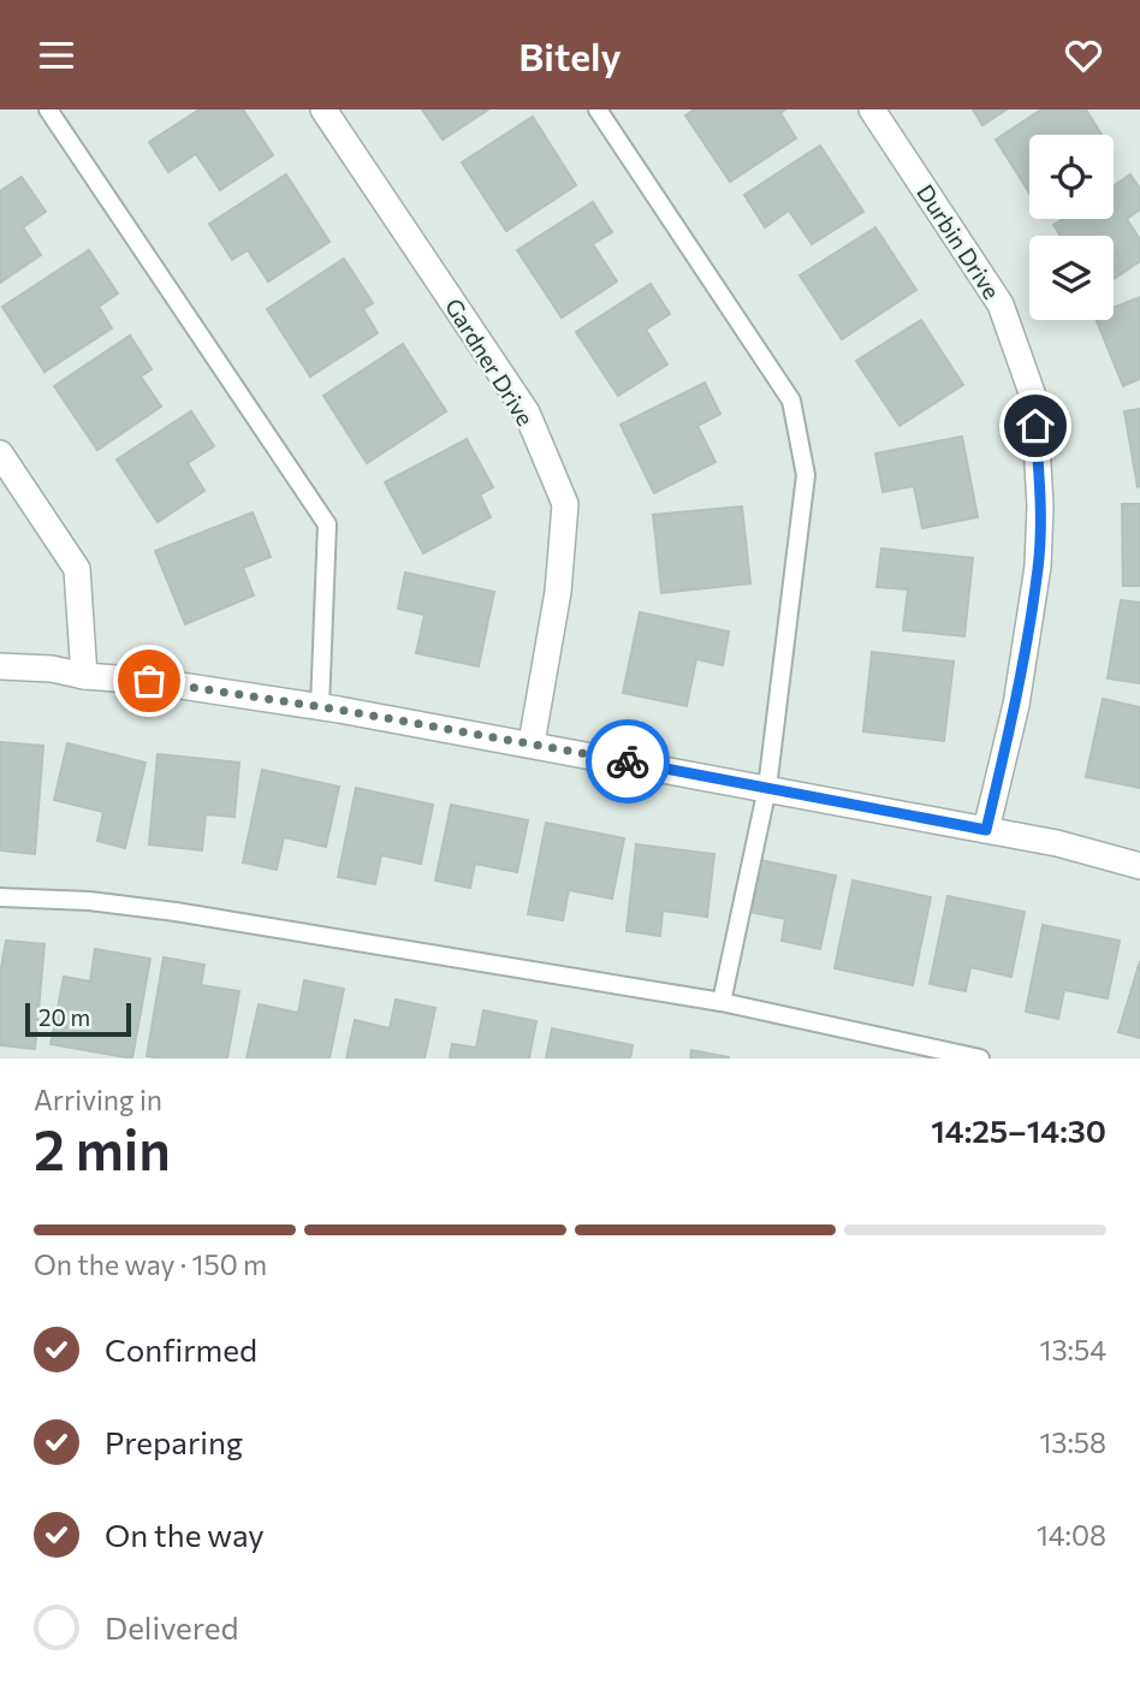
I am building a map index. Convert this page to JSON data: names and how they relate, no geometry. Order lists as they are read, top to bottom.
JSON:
{
  "streets": {
    "street": ["Durbin Drive", "Gardner Drive"]
  },
  "scale_bar": "20 m",
  "page": {
    "header": "Bitely",
    "scale": "20 m",
    "heading": ["2 min", "Arriving in", "14:25–14:30"],
    "bar": "On the way · 150 m",
    "list": [
      ["Confirmed", "13:54"],
      ["Preparing", "13:58"],
      ["On the way", "14:08"],
      "Delivered"
    ]
  }
}
